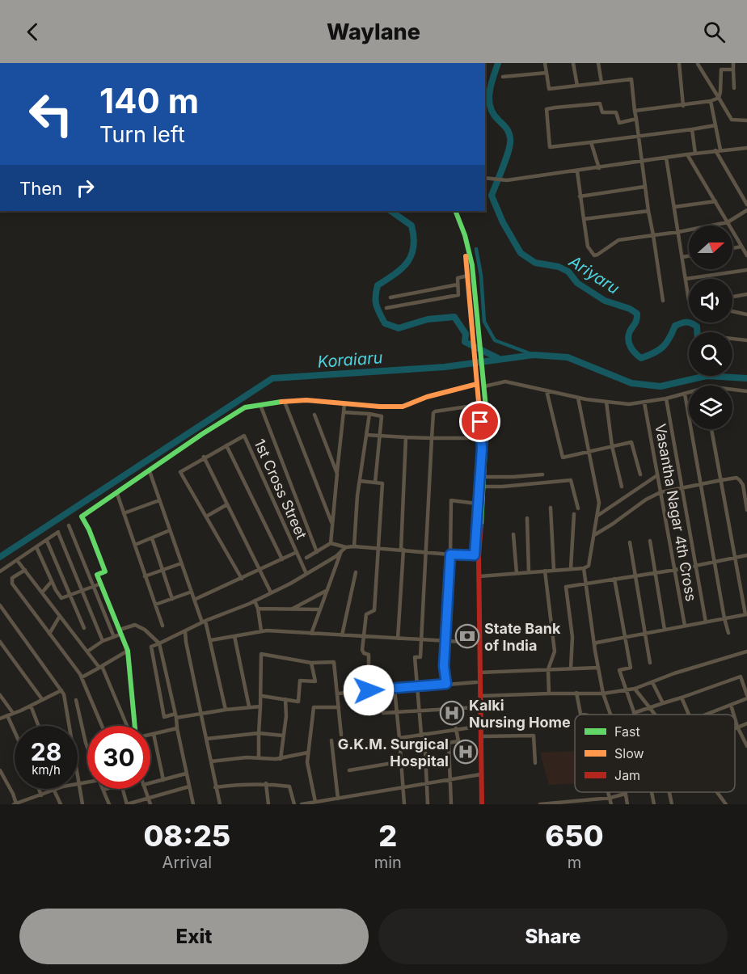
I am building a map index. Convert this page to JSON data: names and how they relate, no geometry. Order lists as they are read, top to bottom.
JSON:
{
  "streets": {
    "street": ["1st Cross Street", "Vasantha Nagar 4th Cross"]
  },
  "water": ["Ariyaru", "Koraiaru"],
  "places": {
    "bank": ["State Bank of India"],
    "hospital": ["Kalki Nursing Home", "G.K.M. Surgical Hospital"]
  },
  "legend": ["Fast", "Slow", "Jam"],
  "north": "right",
  "page": {
    "header": "Waylane",
    "turn": ["140 m", "Turn left"],
    "then": "Then",
    "speed": "28 km/h",
    "limit": "30",
    "eta": [
      "08:25",
      "Arrival",
      "2",
      "min",
      "650",
      "m"
    ],
    "buttons": ["Exit", "Share"]
  }
}
